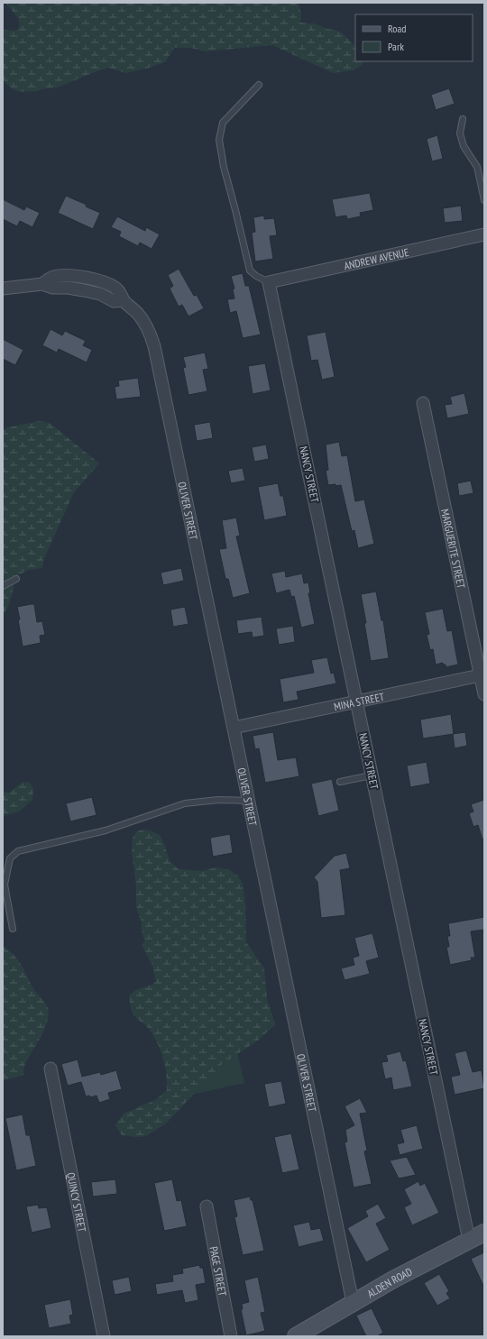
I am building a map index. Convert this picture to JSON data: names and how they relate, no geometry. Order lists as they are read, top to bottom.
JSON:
{
  "streets": {
    "main road": ["ALDEN ROAD"],
    "street": [
      "ANDREW AVENUE",
      "NANCY STREET",
      "OLIVER STREET",
      "MARGUERITE STREET",
      "MINA STREET",
      "QUINCY STREET",
      "PAGE STREET"
    ]
  },
  "crossings": [
    ["ANDREW AVENUE", "NANCY STREET"],
    ["NANCY STREET", "MINA STREET"],
    ["NANCY STREET", "ALDEN ROAD"],
    ["OLIVER STREET", "MINA STREET"],
    ["OLIVER STREET", "ALDEN ROAD"],
    ["MARGUERITE STREET", "MINA STREET"]
  ],
  "legend": ["Road", "Park"]
}
